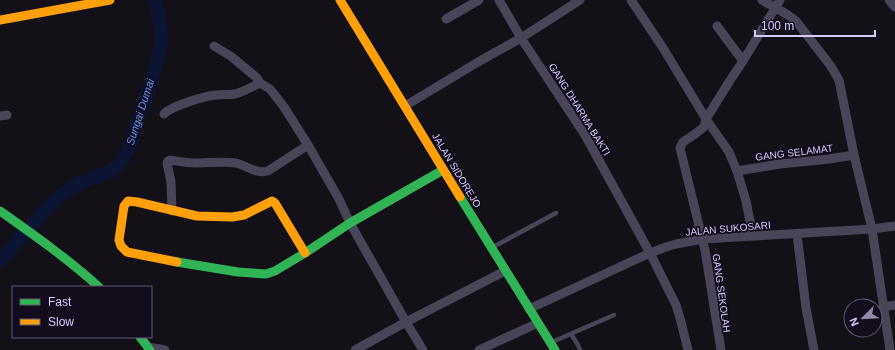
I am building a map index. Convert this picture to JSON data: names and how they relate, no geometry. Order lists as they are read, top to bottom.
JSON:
{
  "streets": {
    "street": [
      "GANG DHARMA BAKTI",
      "GANG SELAMAT",
      "JALAN SIDOREJO",
      "JALAN SUKOSARI",
      "GANG SEKOLAH"
    ]
  },
  "crossings": [
    ["GANG DHARMA BAKTI", "JALAN SUKOSARI"],
    ["JALAN SIDOREJO", "JALAN SUKOSARI"],
    ["JALAN SUKOSARI", "GANG SEKOLAH"]
  ],
  "water": ["Sungai Dumai"],
  "legend": ["Fast", "Slow"],
  "scale_bar": "100 m",
  "north": "bottom left"
}
